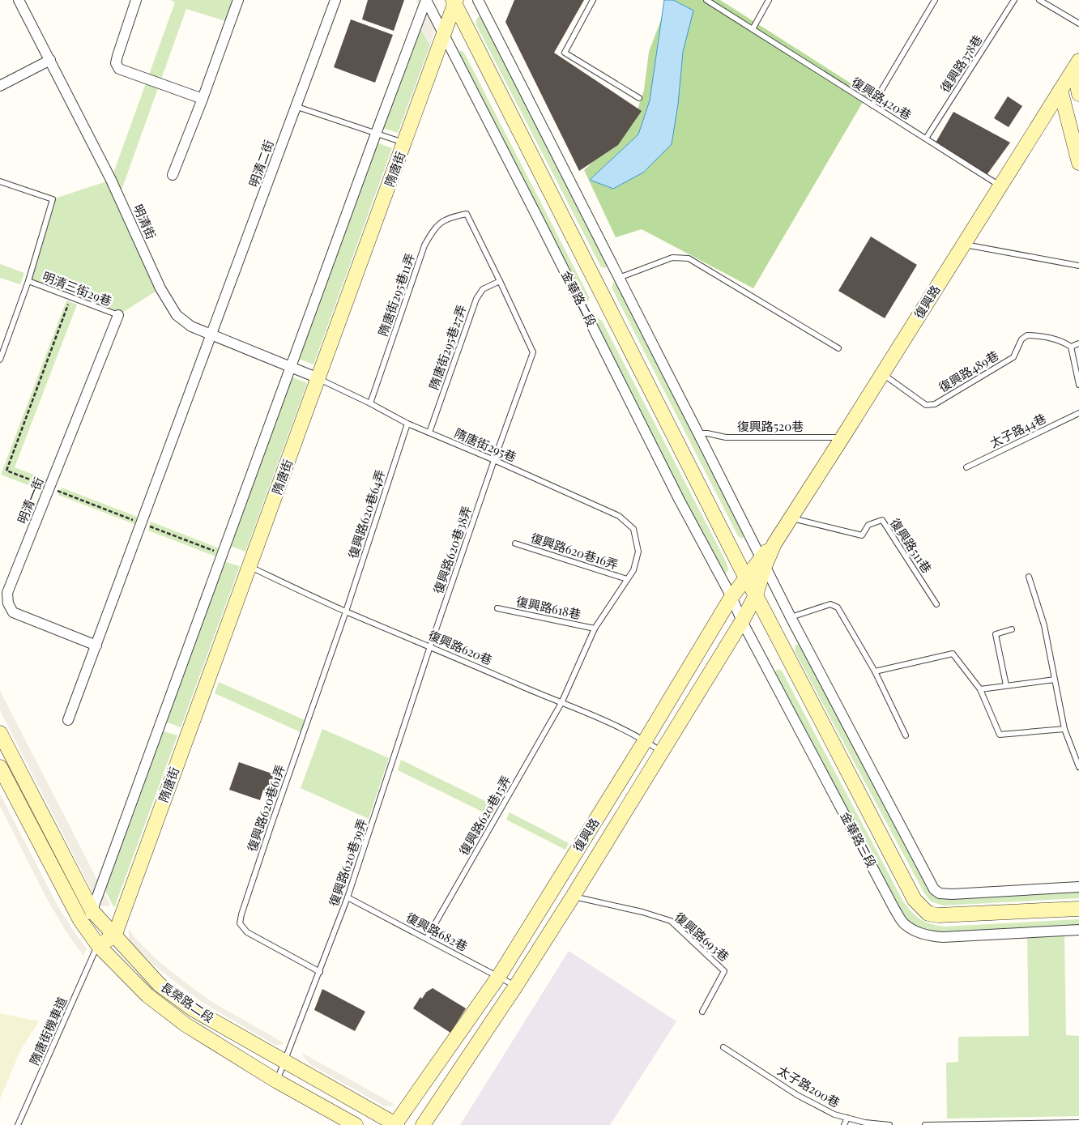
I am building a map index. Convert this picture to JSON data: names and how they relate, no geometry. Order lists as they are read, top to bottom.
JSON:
{
  "streets": {
    "street": [
      "明清二街",
      "隋唐街",
      "明清街",
      "金華路二段",
      "復興路",
      "明清一街",
      "金華路三段",
      "長榮路二段"
    ],
    "lane": [
      "復興路378巷",
      "復興路420巷",
      "明清三街29巷",
      "隋唐街295巷11弄",
      "隋唐街295巷27弄",
      "復興路489巷",
      "復興路520巷",
      "太子路44巷",
      "隋唐街295巷",
      "復興路620巷64弄",
      "復興路511巷",
      "復興路620巷38弄",
      "復興路620巷16弄",
      "復興路618巷",
      "復興路620巷",
      "復興路620巷61弄",
      "復興路620巷15弄",
      "復興路620巷39弄",
      "復興路682巷",
      "復興路693巷",
      "隋唐街機車道",
      "太子路200巷"
    ]
  },
  "crossings": [
    ["復興路378巷", "復興路420巷"],
    ["復興路420巷", "復興路"],
    ["明清二街", "明清街"],
    ["隋唐街", "明清街"],
    ["隋唐街", "金華路二段"],
    ["隋唐街", "隋唐街295巷"],
    ["隋唐街", "復興路620巷"],
    ["隋唐街", "長榮路二段"],
    ["明清街", "隋唐街295巷"],
    ["明清三街29巷", "明清一街"],
    ["隋唐街295巷11弄", "隋唐街295巷27弄"],
    ["隋唐街295巷11弄", "隋唐街295巷"],
    ["隋唐街295巷11弄", "復興路620巷38弄"],
    ["金華路二段", "復興路"],
    ["金華路二段", "金華路三段"],
    ["復興路", "復興路489巷"],
    ["復興路", "復興路520巷"],
    ["復興路", "復興路511巷"],
    ["復興路", "復興路620巷"],
    ["復興路", "金華路三段"],
    ["復興路", "復興路682巷"],
    ["復興路", "復興路693巷"],
    ["復興路", "長榮路二段"],
    ["隋唐街295巷27弄", "隋唐街295巷"],
    ["隋唐街295巷27弄", "復興路620巷38弄"],
    ["隋唐街295巷", "復興路620巷64弄"],
    ["隋唐街295巷", "復興路620巷38弄"],
    ["隋唐街295巷", "復興路620巷16弄"],
    ["復興路620巷64弄", "復興路620巷"],
    ["復興路620巷64弄", "復興路620巷61弄"],
    ["復興路620巷38弄", "復興路620巷"],
    ["復興路620巷38弄", "復興路620巷39弄"],
    ["復興路620巷16弄", "復興路618巷"],
    ["復興路620巷16弄", "復興路620巷"],
    ["復興路620巷16弄", "復興路620巷15弄"],
    ["復興路620巷", "復興路620巷61弄"],
    ["復興路620巷", "復興路620巷15弄"],
    ["復興路620巷", "復興路620巷39弄"],
    ["復興路620巷61弄", "復興路620巷39弄"],
    ["復興路620巷15弄", "復興路682巷"],
    ["復興路620巷39弄", "復興路682巷"],
    ["復興路620巷39弄", "長榮路二段"],
    ["長榮路二段", "隋唐街機車道"]
  ]
}
